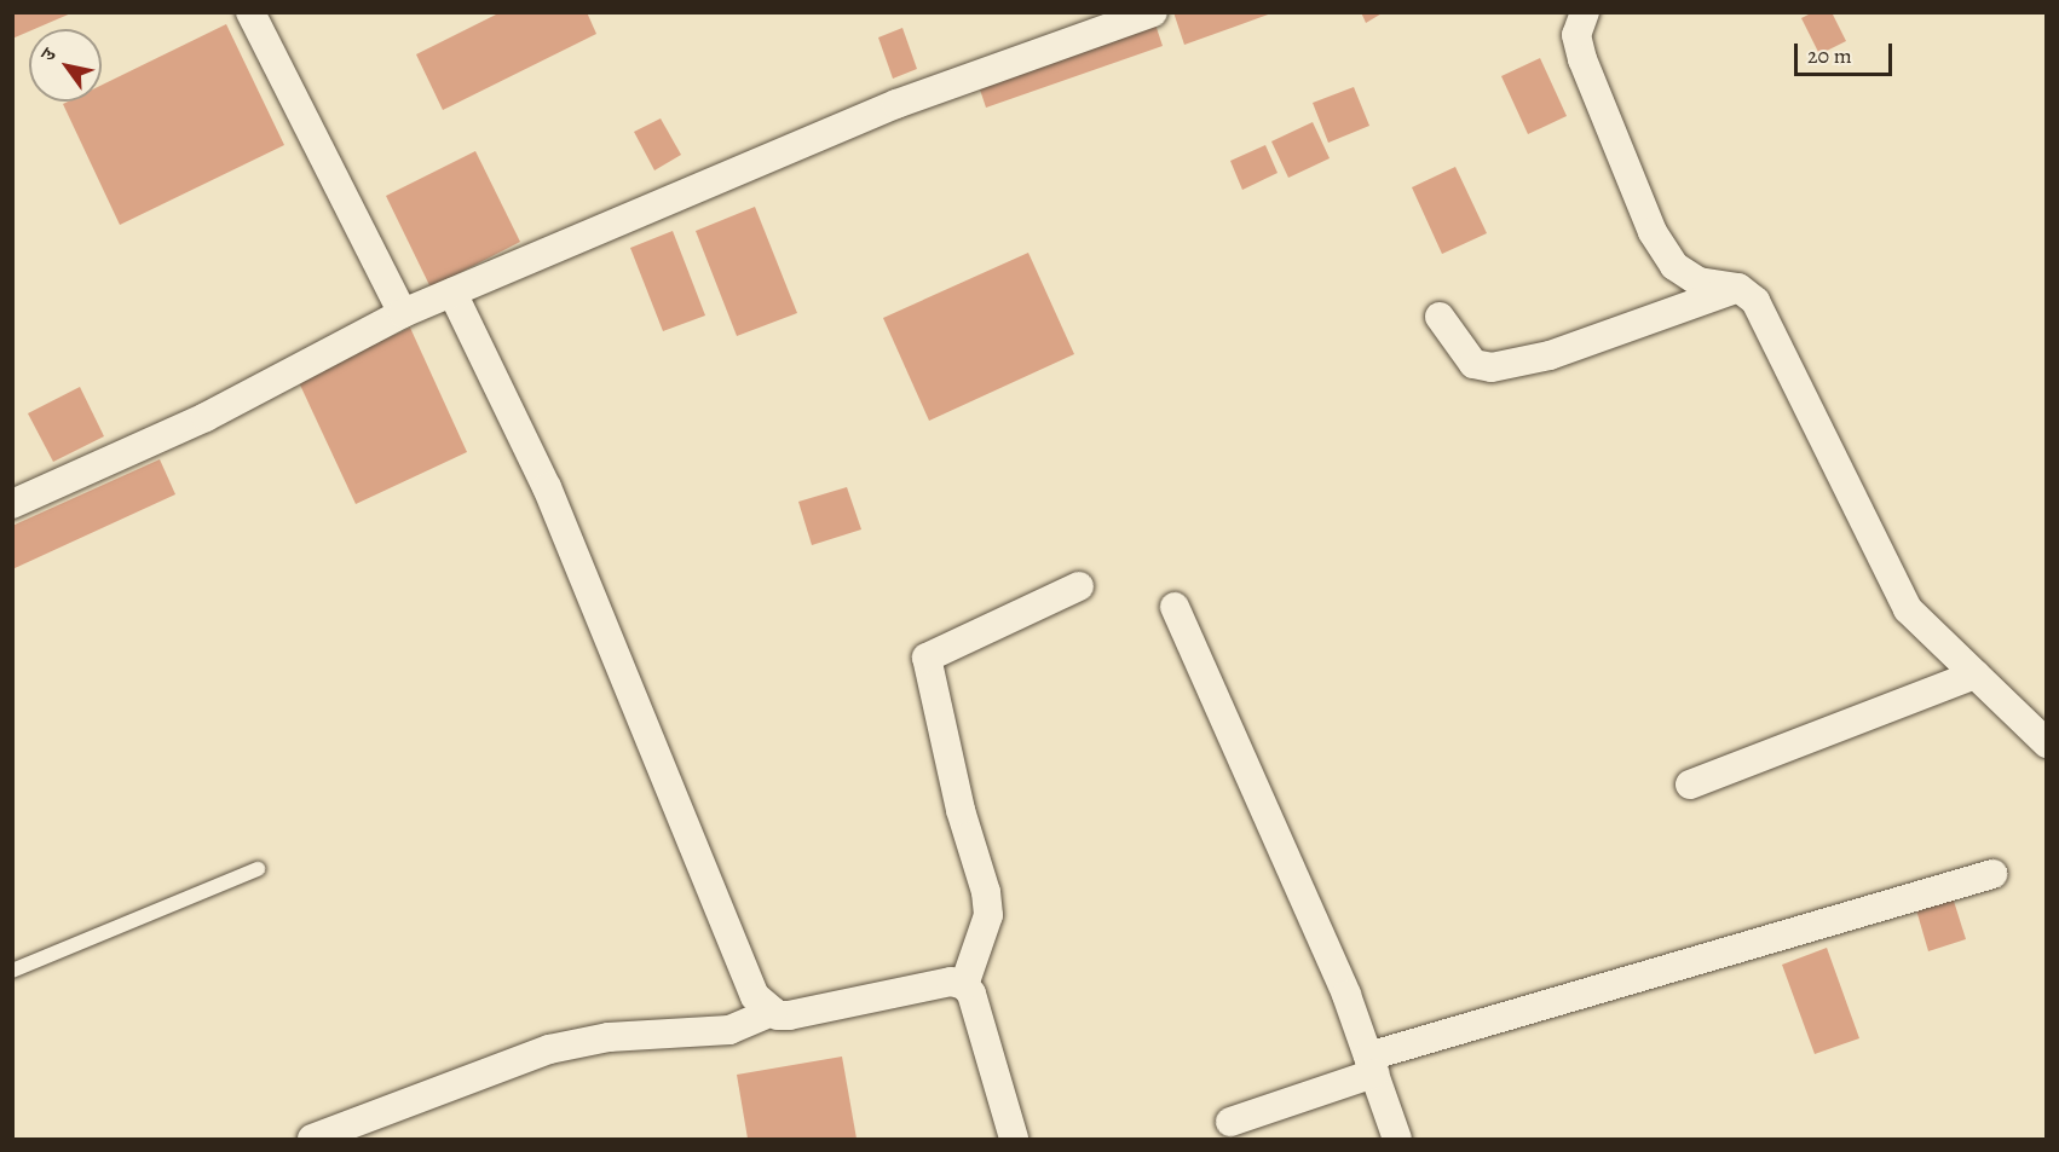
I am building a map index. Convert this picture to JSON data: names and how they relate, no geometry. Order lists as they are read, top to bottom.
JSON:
{
  "scale_bar": "20 m",
  "north": "top left"
}
